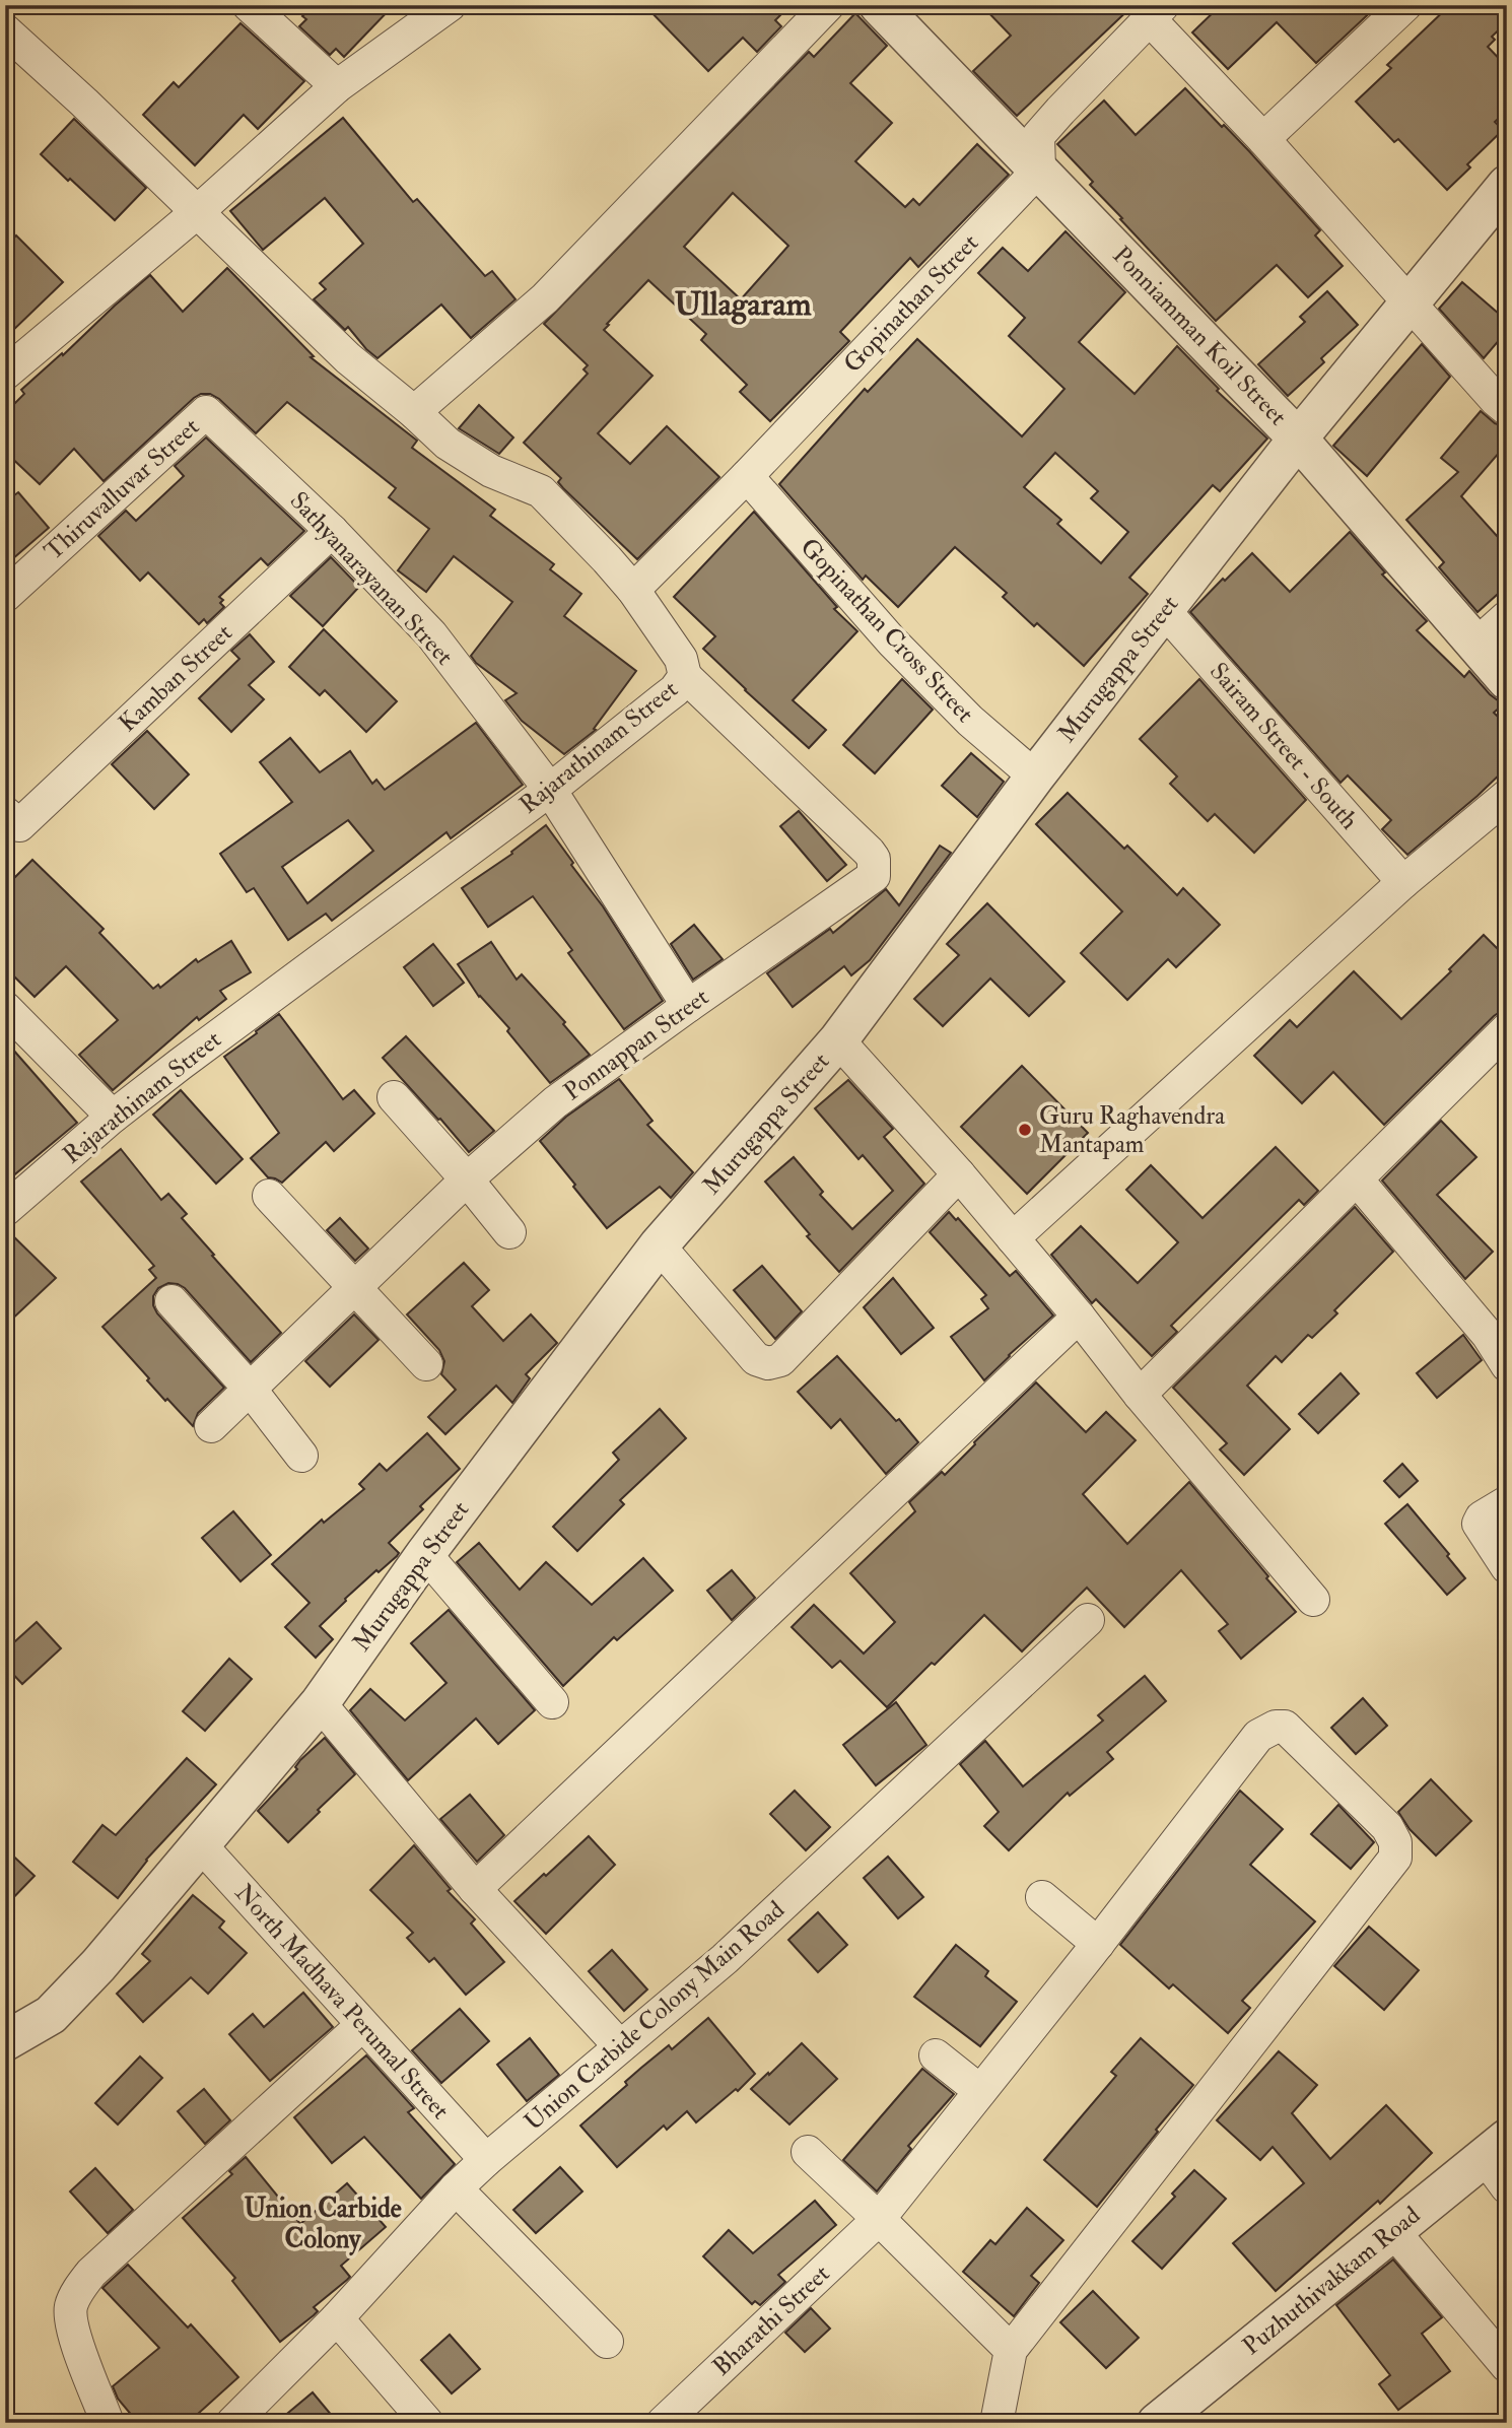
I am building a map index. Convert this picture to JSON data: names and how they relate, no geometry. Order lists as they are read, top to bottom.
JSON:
{
  "streets": {
    "street": [
      "Gopinathan Street",
      "Ponniamman Koil Street",
      "Thiruvalluvar Street",
      "Sathyanarayanan Street",
      "Gopinathan Cross Street",
      "Murugappa Street",
      "Kamban Street",
      "Sairam Street - South",
      "Rajarathinam Street",
      "Ponnappan Street",
      "North Madhava Perumal Street",
      "Union Carbide Colony Main Road",
      "Puzhuthivakkam Road",
      "Bharathi Street"
    ]
  },
  "crossings": [
    ["Gopinathan Street", "Ponniamman Koil Street"],
    ["Gopinathan Street", "Gopinathan Cross Street"],
    ["Gopinathan Street", "Rajarathinam Street"],
    ["Ponniamman Koil Street", "Murugappa Street"],
    ["Thiruvalluvar Street", "Sathyanarayanan Street"],
    ["Sathyanarayanan Street", "Kamban Street"],
    ["Sathyanarayanan Street", "Rajarathinam Street"],
    ["Sathyanarayanan Street", "Ponnappan Street"],
    ["Gopinathan Cross Street", "Murugappa Street"],
    ["Murugappa Street", "Sairam Street - South"],
    ["Murugappa Street", "North Madhava Perumal Street"],
    ["Rajarathinam Street", "Ponnappan Street"],
    ["North Madhava Perumal Street", "Union Carbide Colony Main Road"]
  ],
  "districts": ["Ullagaram", "Union Carbide Colony"],
  "places": ["Guru Raghavendra Mantapam"]
}
